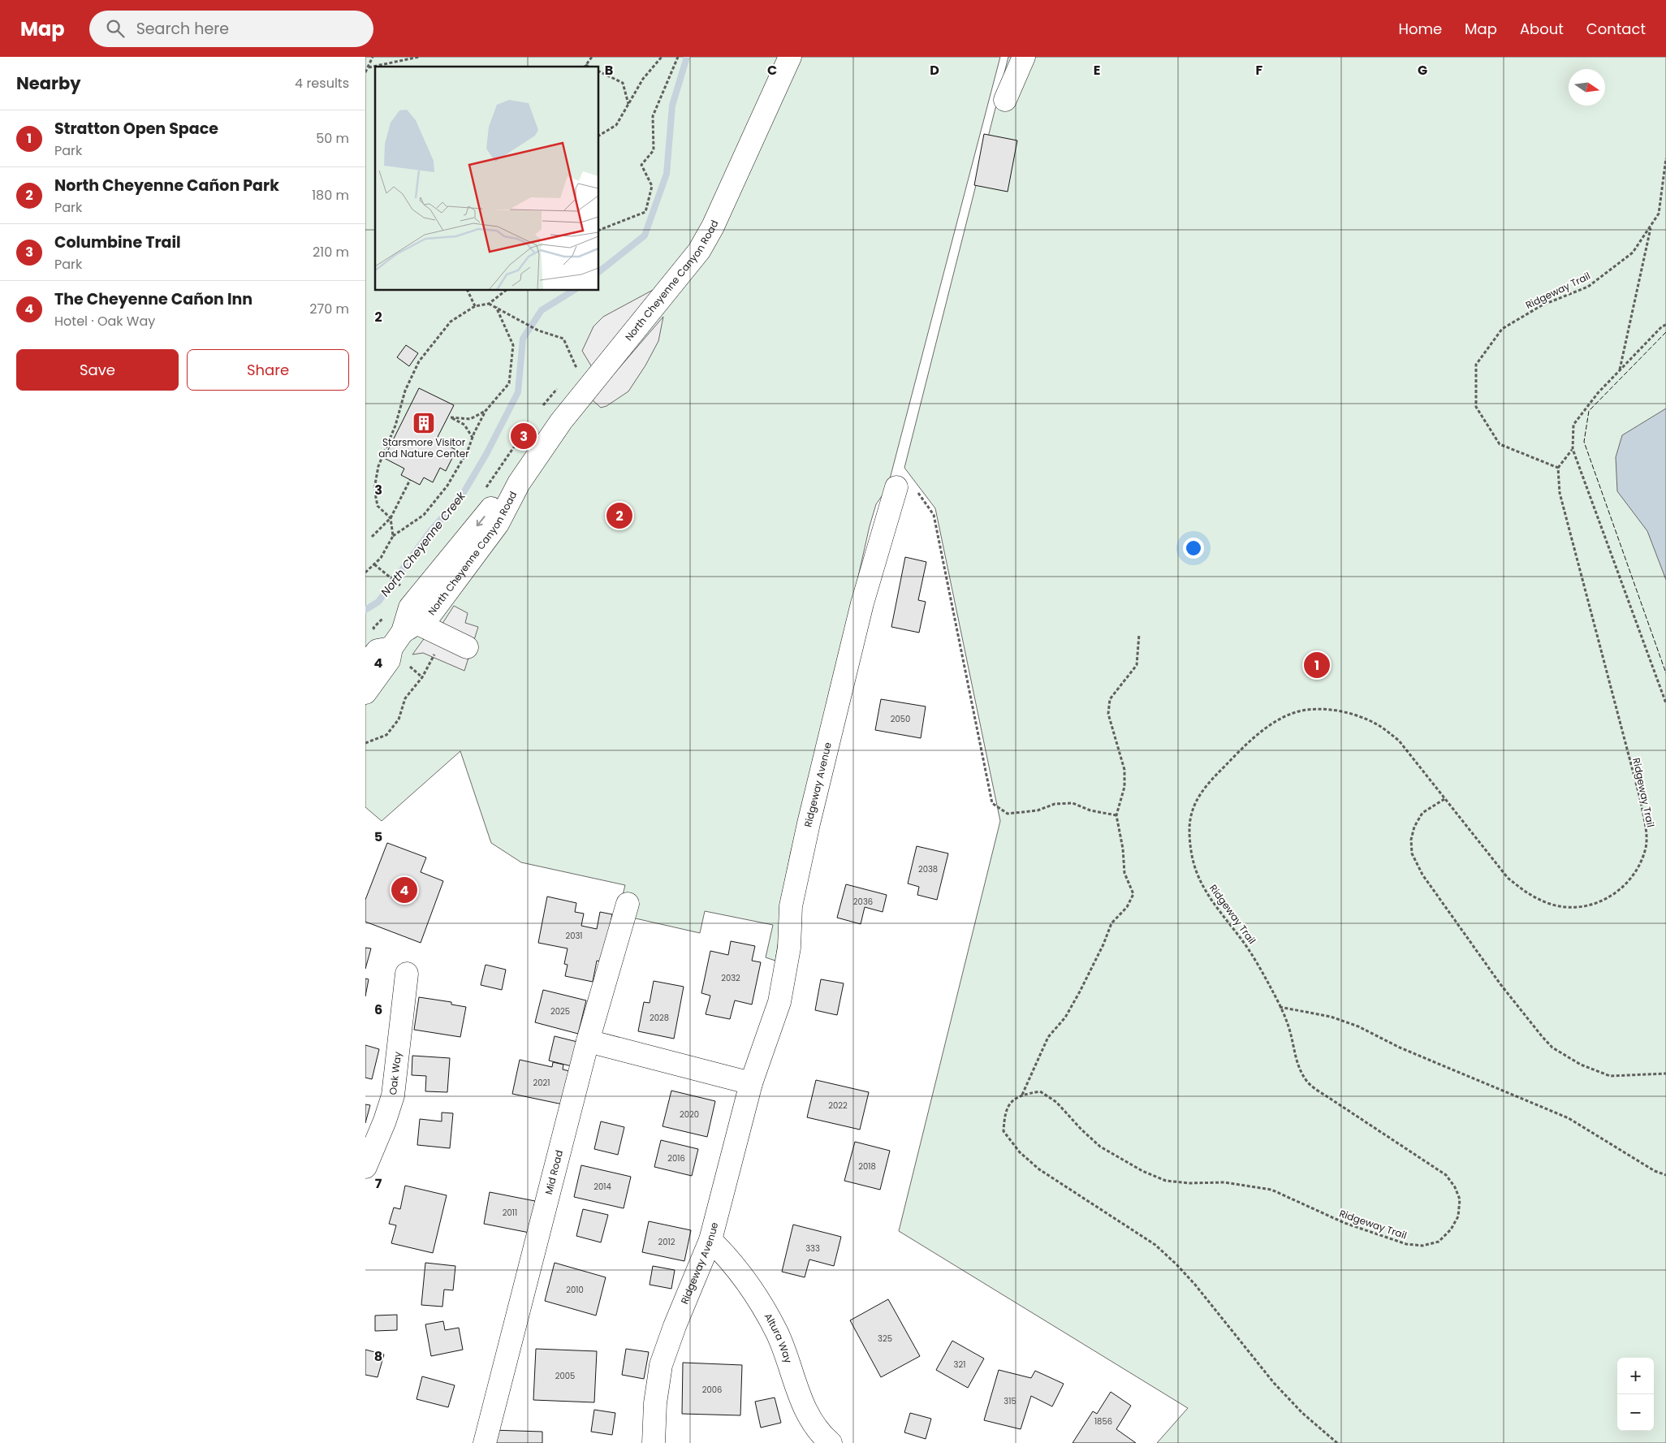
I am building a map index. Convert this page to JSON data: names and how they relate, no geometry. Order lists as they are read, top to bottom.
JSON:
{
  "streets": {
    "street": [
      "North Cheyenne Canyon Road",
      "Ridgeway Avenue",
      "Oak Way",
      "Mid Road",
      "Altura Way"
    ],
    "path": ["Ridgeway Trail"]
  },
  "crossings": [
    ["Ridgeway Avenue", "Altura Way"]
  ],
  "water": ["North Cheyenne Creek"],
  "places": {
    "building": ["Starsmore Visitor and Nature Center"]
  },
  "house_numbers": [
    "2050",
    "2038",
    "2036",
    "2031",
    "2032",
    "2025",
    "2028",
    "2021",
    "2022",
    "2020",
    "2016",
    "2018",
    "2014",
    "2011",
    "2012",
    "333",
    "2010",
    "325",
    "321",
    "2005",
    "2006",
    "315",
    "1856"
  ],
  "north": "right",
  "page": {
    "header": "Map",
    "search": "Search here",
    "nav": [
      "Home",
      "Map",
      "About",
      "Contact"
    ],
    "heading": ["Nearby", "4 results"],
    "list": [
      {
        "mark": "1",
        "name": "Stratton Open Space",
        "note": "Park",
        "value": "50 m"
      },
      {
        "mark": "2",
        "name": "North Cheyenne Cañon Park",
        "note": "Park",
        "value": "180 m"
      },
      {
        "mark": "3",
        "name": "Columbine Trail",
        "note": "Park",
        "value": "210 m"
      },
      {
        "mark": "4",
        "name": "The Cheyenne Cañon Inn",
        "note": "Hotel · Oak Way",
        "value": "270 m"
      }
    ],
    "buttons": ["Save", "Share"],
    "pins": [
      "3",
      "2",
      "1",
      "4"
    ],
    "map_buttons": ["+", "−"]
  },
  "grid": {
    "columns": [
      "B",
      "C",
      "D",
      "E",
      "F",
      "G"
    ],
    "rows": [
      "2",
      "3",
      "4",
      "5",
      "6",
      "7",
      "8"
    ]
  }
}
